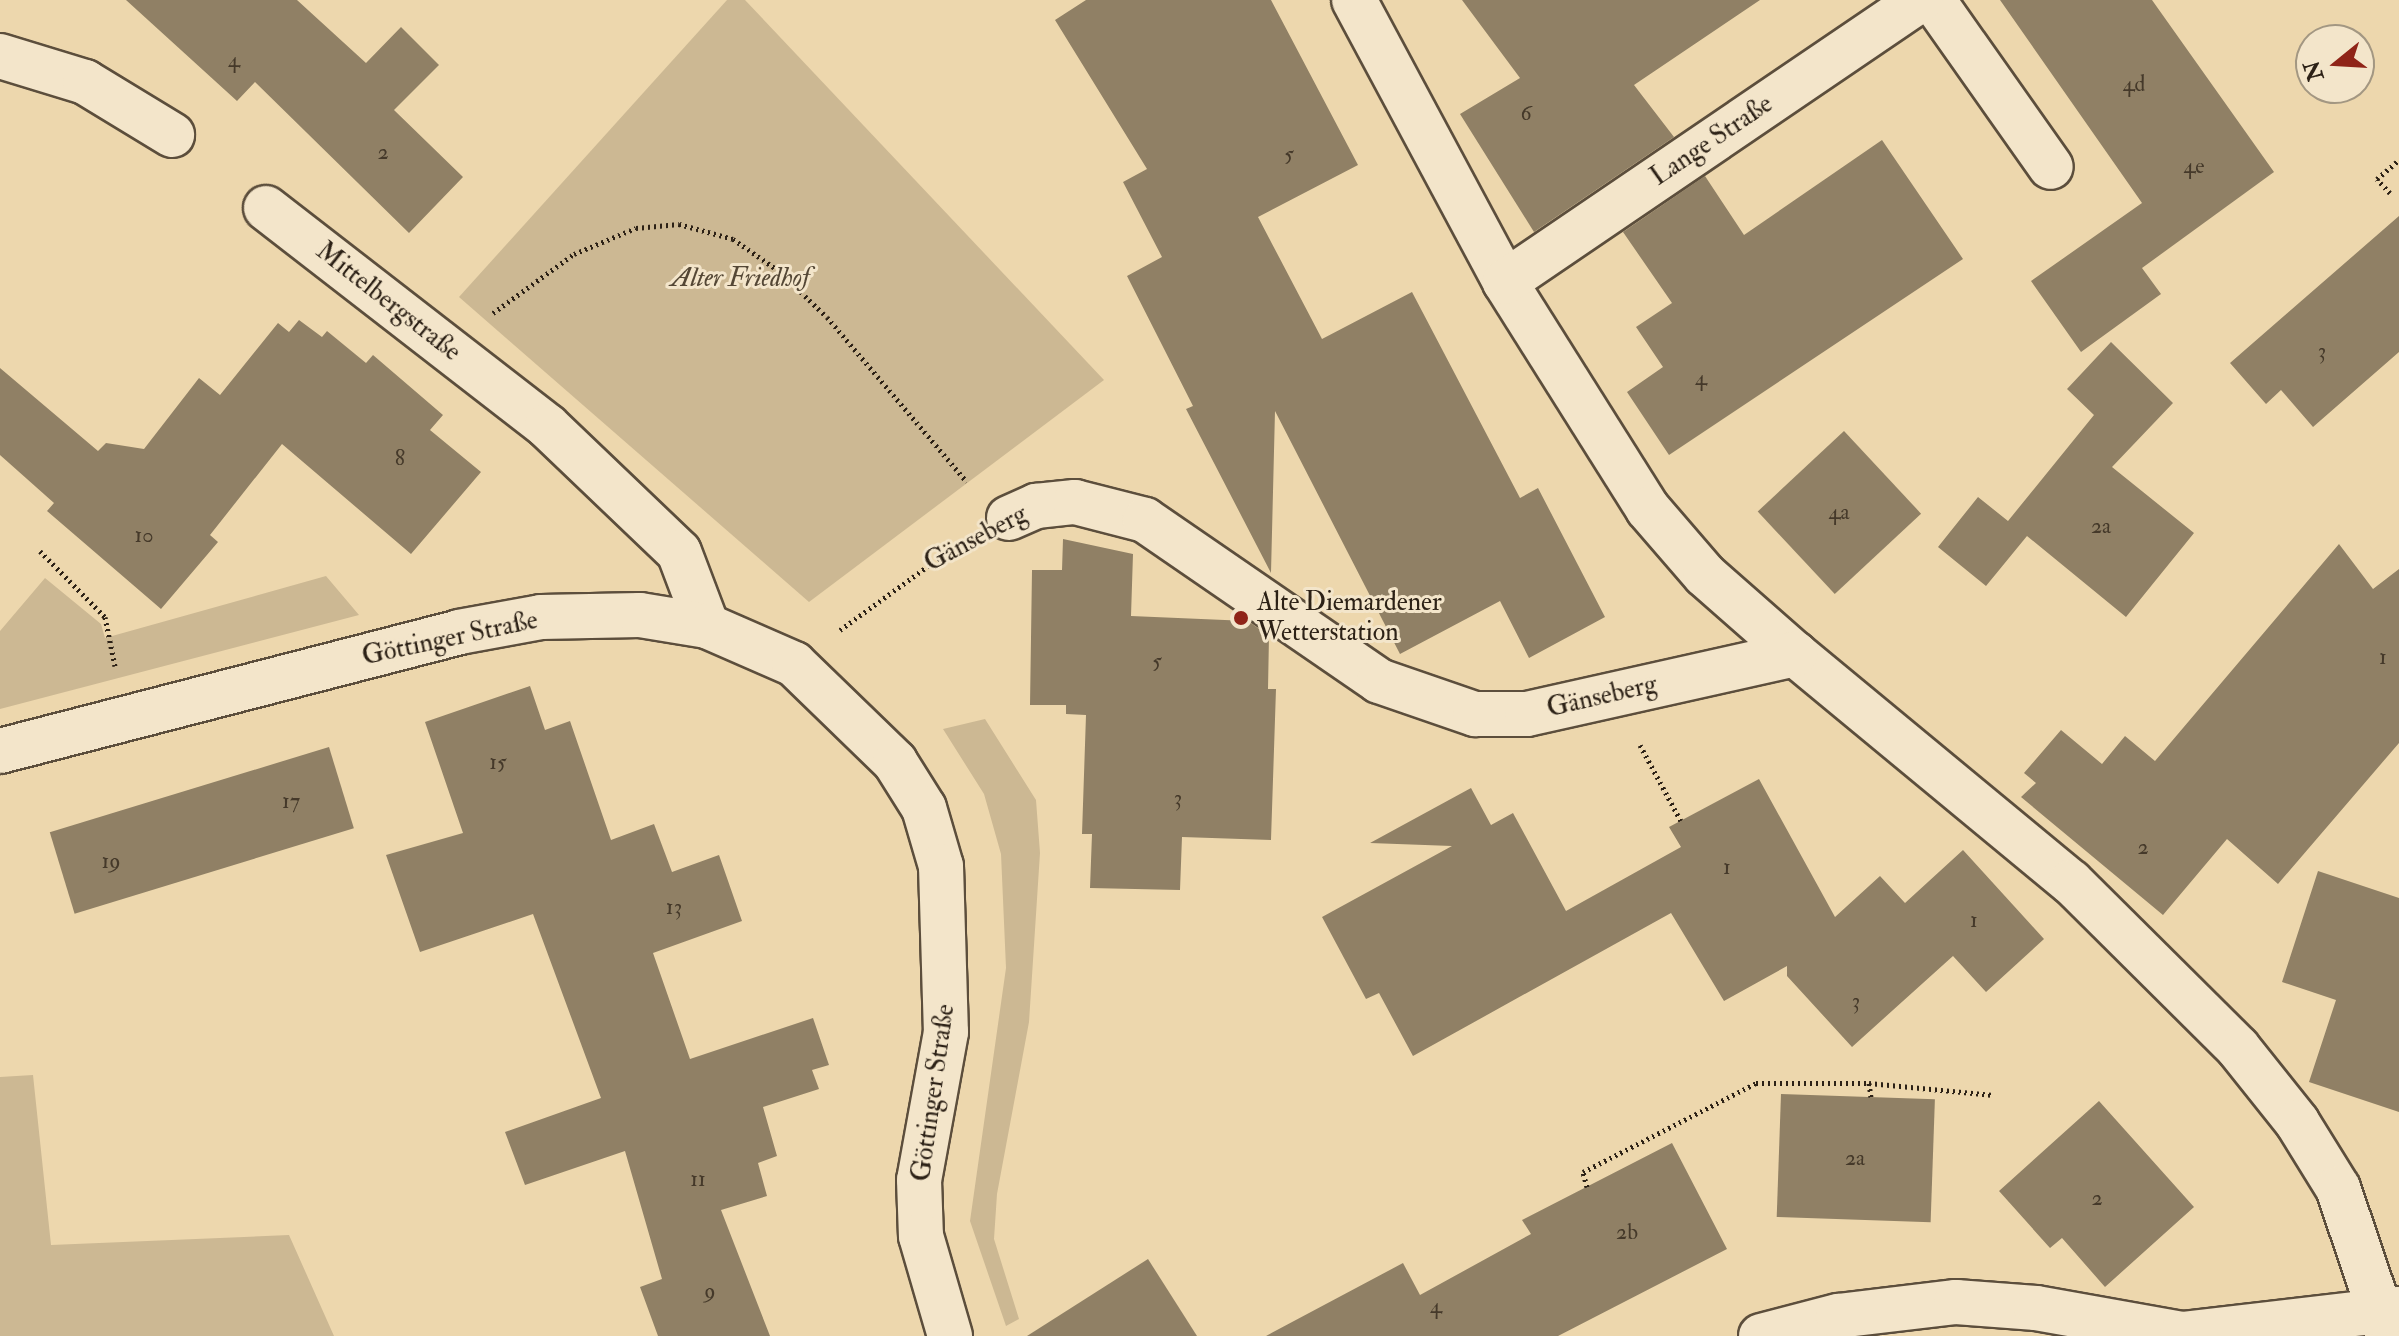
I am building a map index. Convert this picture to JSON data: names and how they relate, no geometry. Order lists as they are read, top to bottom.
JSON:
{
  "streets": {
    "street": [
      "Lange Straße",
      "Mittelbergstraße",
      "Gänseberg",
      "Göttinger Straße"
    ]
  },
  "crossings": [
    ["Mittelbergstraße", "Göttinger Straße"],
    ["Gänseberg", "Göttinger Straße"]
  ],
  "parks": ["Alter Friedhof"],
  "places": ["Alte Diemardener Wetterstation"],
  "house_numbers": [
    "4",
    "4d",
    "6",
    "2",
    "5",
    "4e",
    "3",
    "4",
    "8",
    "4a",
    "2a",
    "10",
    "1",
    "5",
    "15",
    "3",
    "17",
    "2",
    "19",
    "1",
    "13",
    "1",
    "3",
    "2a",
    "11",
    "2",
    "2b",
    "9",
    "4"
  ],
  "north": "left"
}
